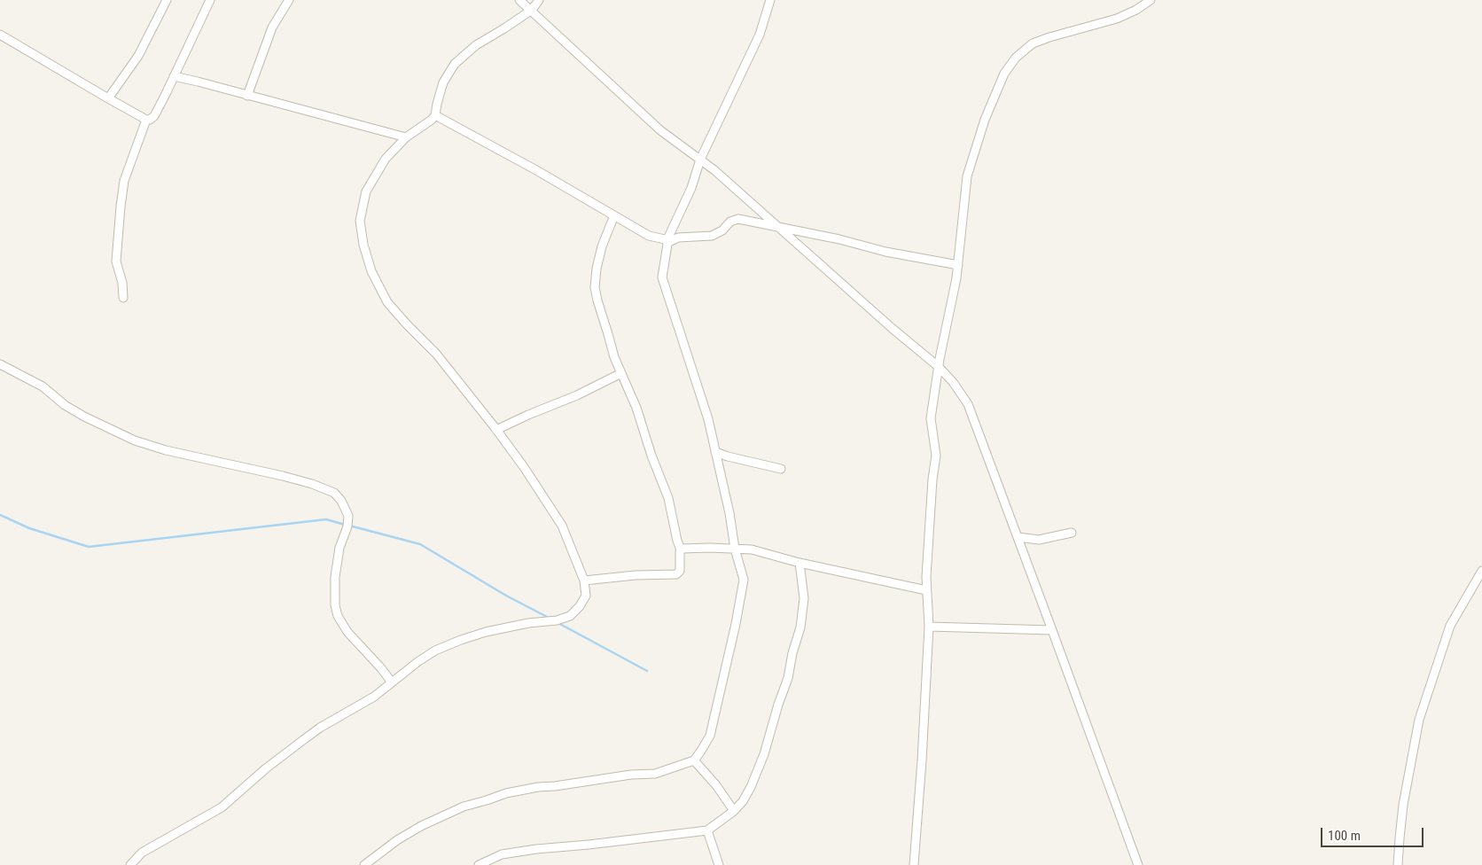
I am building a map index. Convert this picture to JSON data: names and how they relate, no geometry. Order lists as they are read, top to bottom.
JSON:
{
  "scale_bar": "100 m"
}
